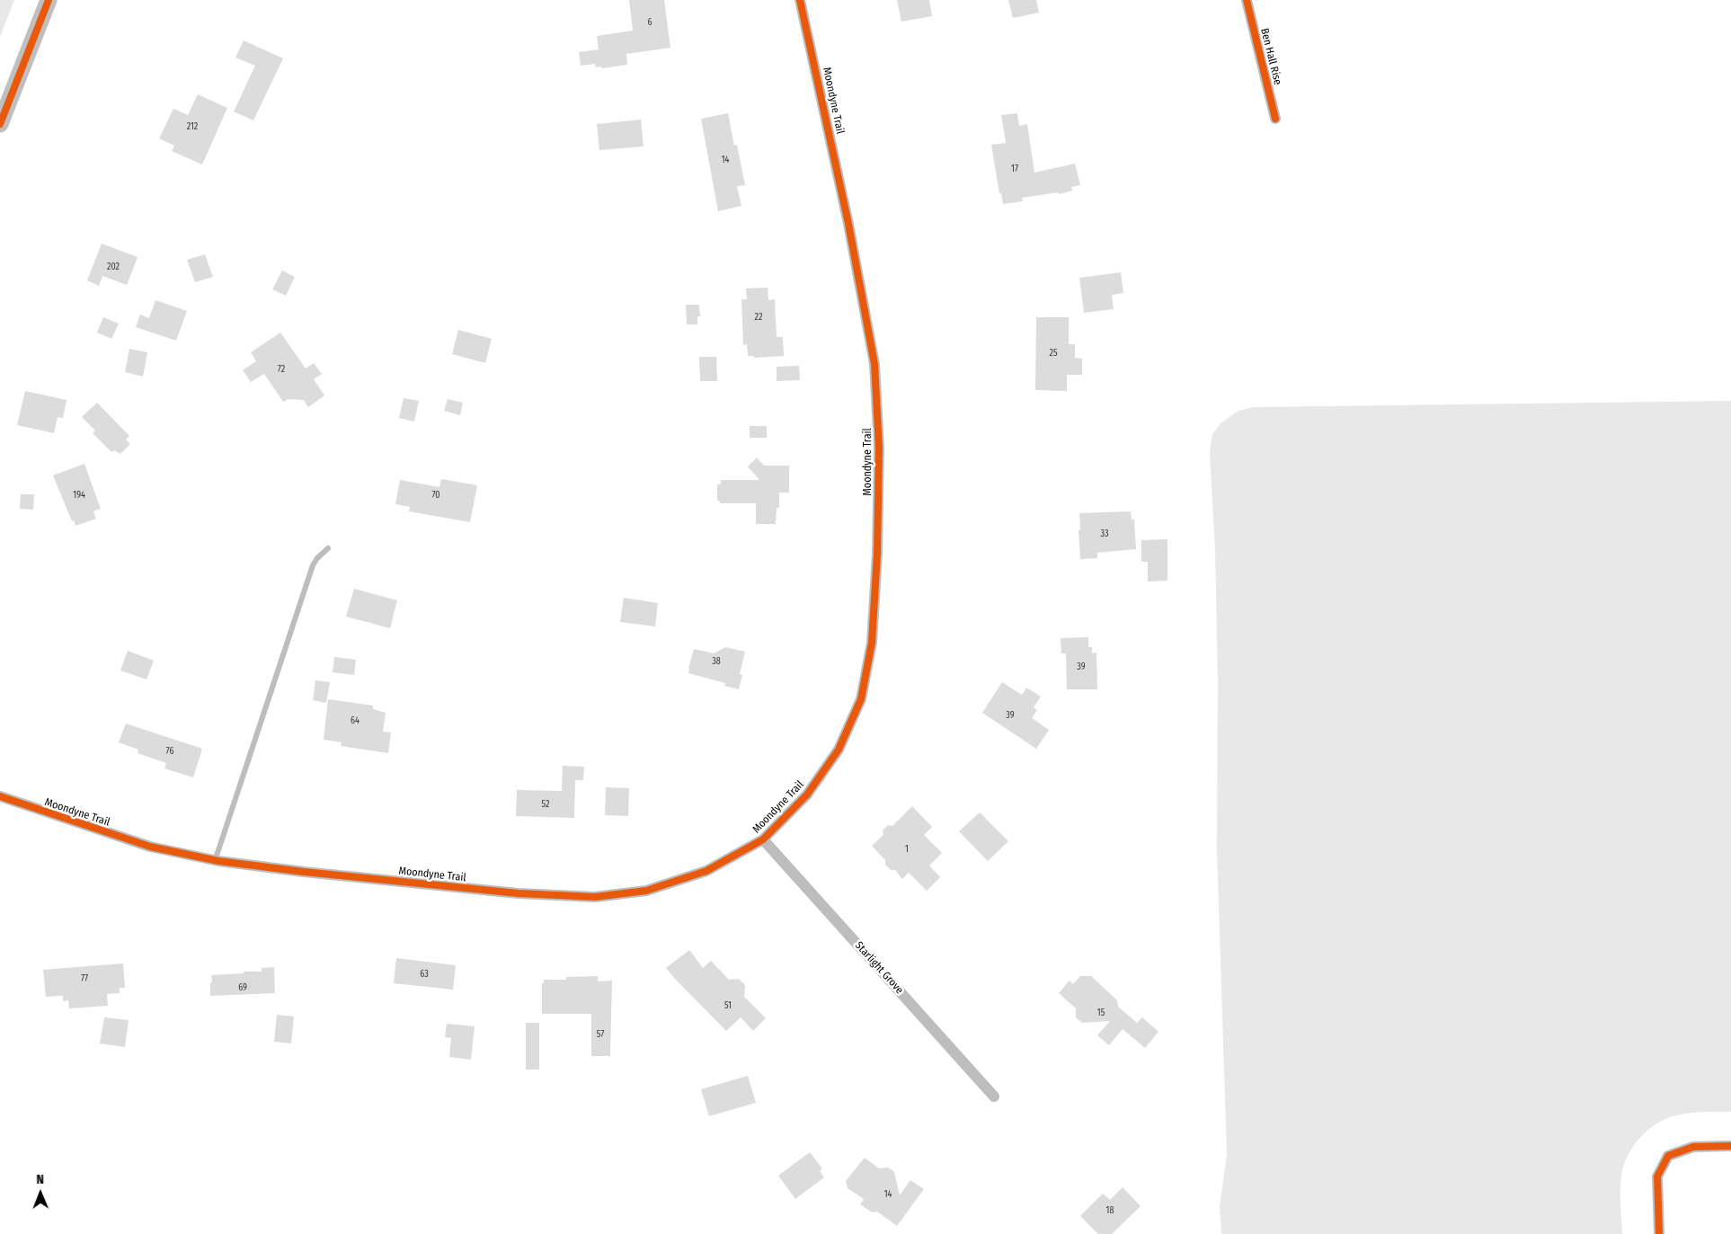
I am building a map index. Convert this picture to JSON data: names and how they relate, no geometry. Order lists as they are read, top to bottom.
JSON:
{
  "streets": {
    "street": ["Ben Hall Rise", "Moondyne Trail", "Starlight Grove"]
  },
  "crossings": [
    ["Moondyne Trail", "Starlight Grove"]
  ],
  "house_numbers": [
    "6",
    "212",
    "14",
    "17",
    "202",
    "22",
    "25",
    "72",
    "194",
    "70",
    "33",
    "38",
    "39",
    "39",
    "64",
    "76",
    "52",
    "1",
    "63",
    "77",
    "69",
    "51",
    "15",
    "57",
    "14",
    "18"
  ],
  "north": "top"
}
